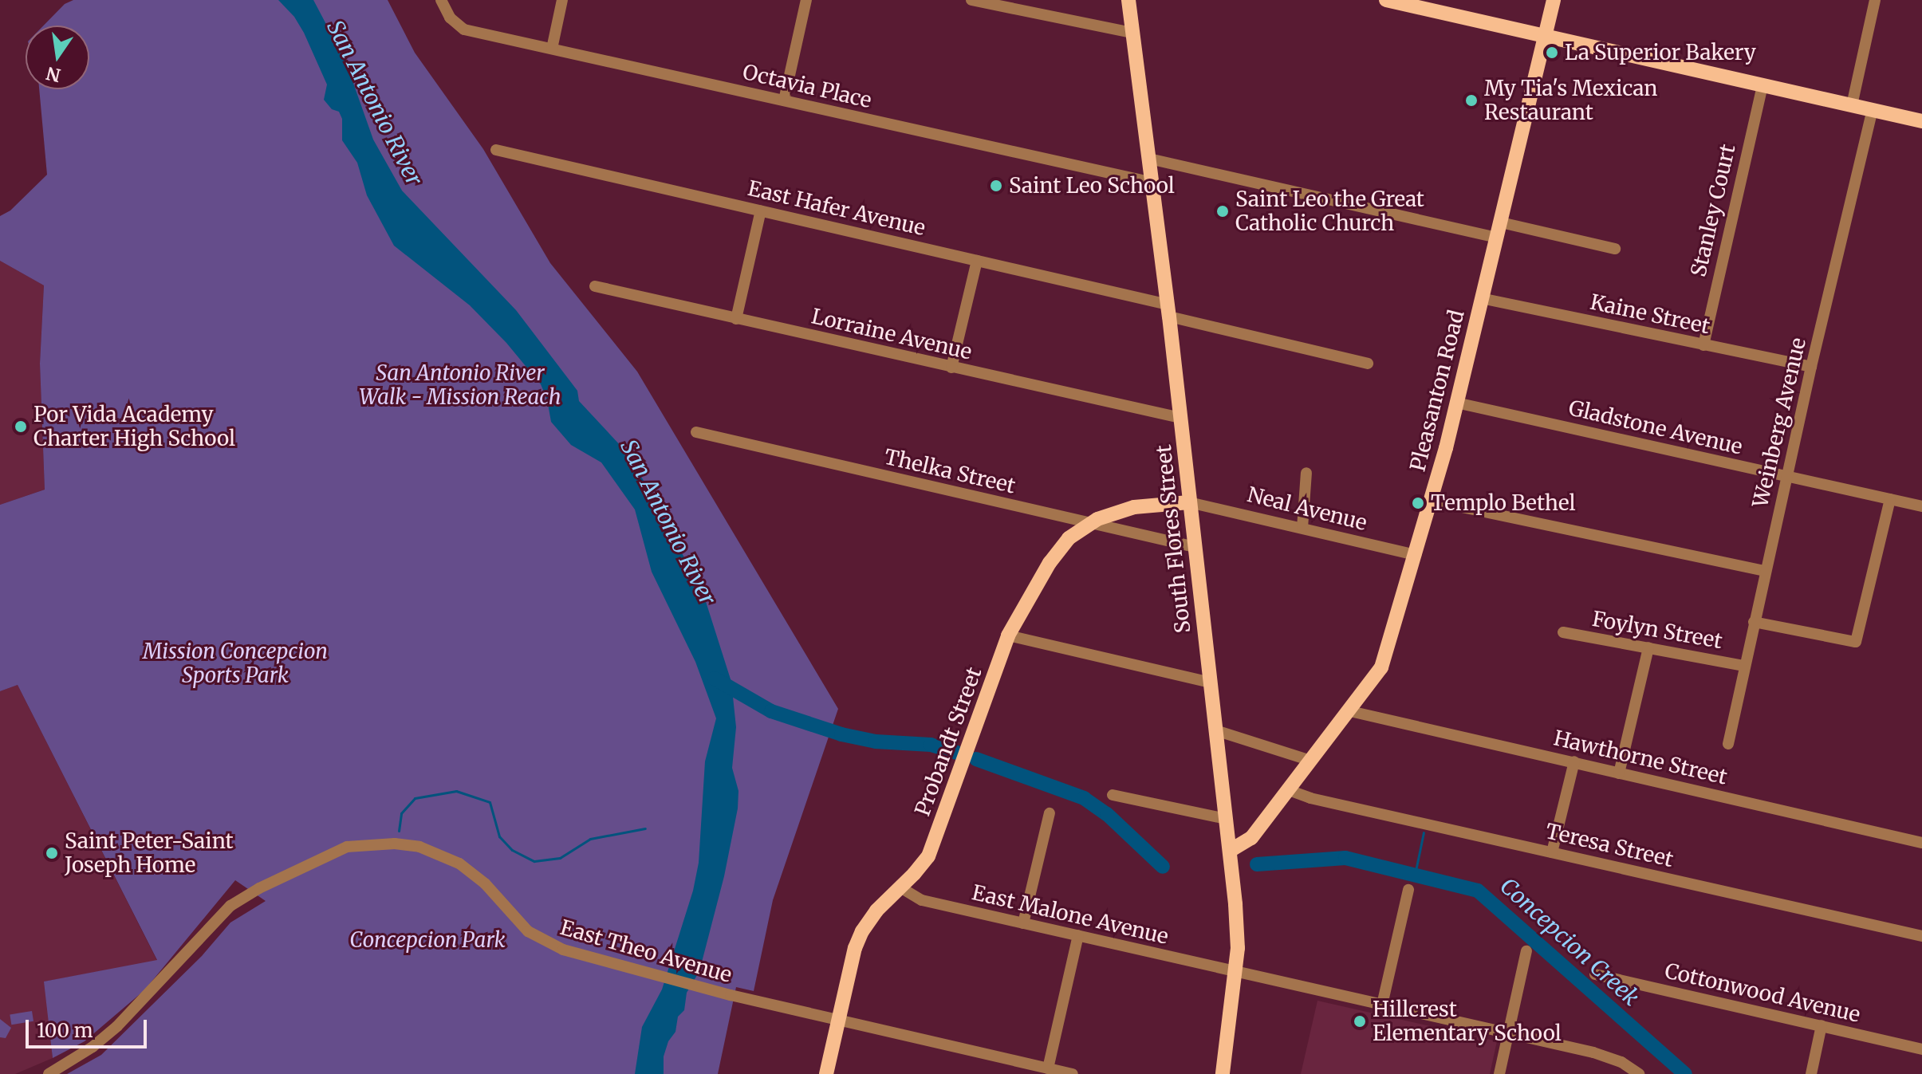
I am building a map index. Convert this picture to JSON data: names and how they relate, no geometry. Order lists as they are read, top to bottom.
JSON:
{
  "streets": {
    "main road": ["Pleasanton Road", "South Flores Street", "Probandt Street"],
    "street": [
      "Octavia Place",
      "East Hafer Avenue",
      "Stanley Court",
      "Kaine Street",
      "Lorraine Avenue",
      "Weinberg Avenue",
      "Gladstone Avenue",
      "Thelka Street",
      "Neal Avenue",
      "Foylyn Street",
      "Hawthorne Street",
      "Teresa Street",
      "East Malone Avenue",
      "East Theo Avenue",
      "Cottonwood Avenue"
    ]
  },
  "crossings": [
    ["Octavia Place", "South Flores Street"],
    ["East Hafer Avenue", "South Flores Street"],
    ["Stanley Court", "Kaine Street"],
    ["Kaine Street", "Pleasanton Road"],
    ["Kaine Street", "Weinberg Avenue"],
    ["Lorraine Avenue", "South Flores Street"],
    ["Pleasanton Road", "Gladstone Avenue"],
    ["Pleasanton Road", "Neal Avenue"],
    ["Pleasanton Road", "South Flores Street"],
    ["Pleasanton Road", "Hawthorne Street"],
    ["Pleasanton Road", "Teresa Street"],
    ["Weinberg Avenue", "Gladstone Avenue"],
    ["Weinberg Avenue", "Foylyn Street"],
    ["Thelka Street", "South Flores Street"],
    ["Thelka Street", "Probandt Street"],
    ["Neal Avenue", "South Flores Street"],
    ["Neal Avenue", "Probandt Street"],
    ["South Flores Street", "Probandt Street"],
    ["South Flores Street", "East Malone Avenue"],
    ["Probandt Street", "East Malone Avenue"],
    ["Probandt Street", "East Theo Avenue"]
  ],
  "water": ["San Antonio River", "Concepcion Creek"],
  "parks": ["San Antonio River Walk - Mission Reach", "Mission Concepcion Sports Park", "Concepcion Park"],
  "places": [
    "La Superior Bakery",
    "My Tia's Mexican Restaurant",
    "Saint Leo School",
    "Saint Leo the Great Catholic Church",
    "Por Vida Academy Charter High School",
    "Templo Bethel",
    "Saint Peter-Saint Joseph Home",
    "Hillcrest Elementary School"
  ],
  "scale_bar": "100 m",
  "north": "bottom"
}
